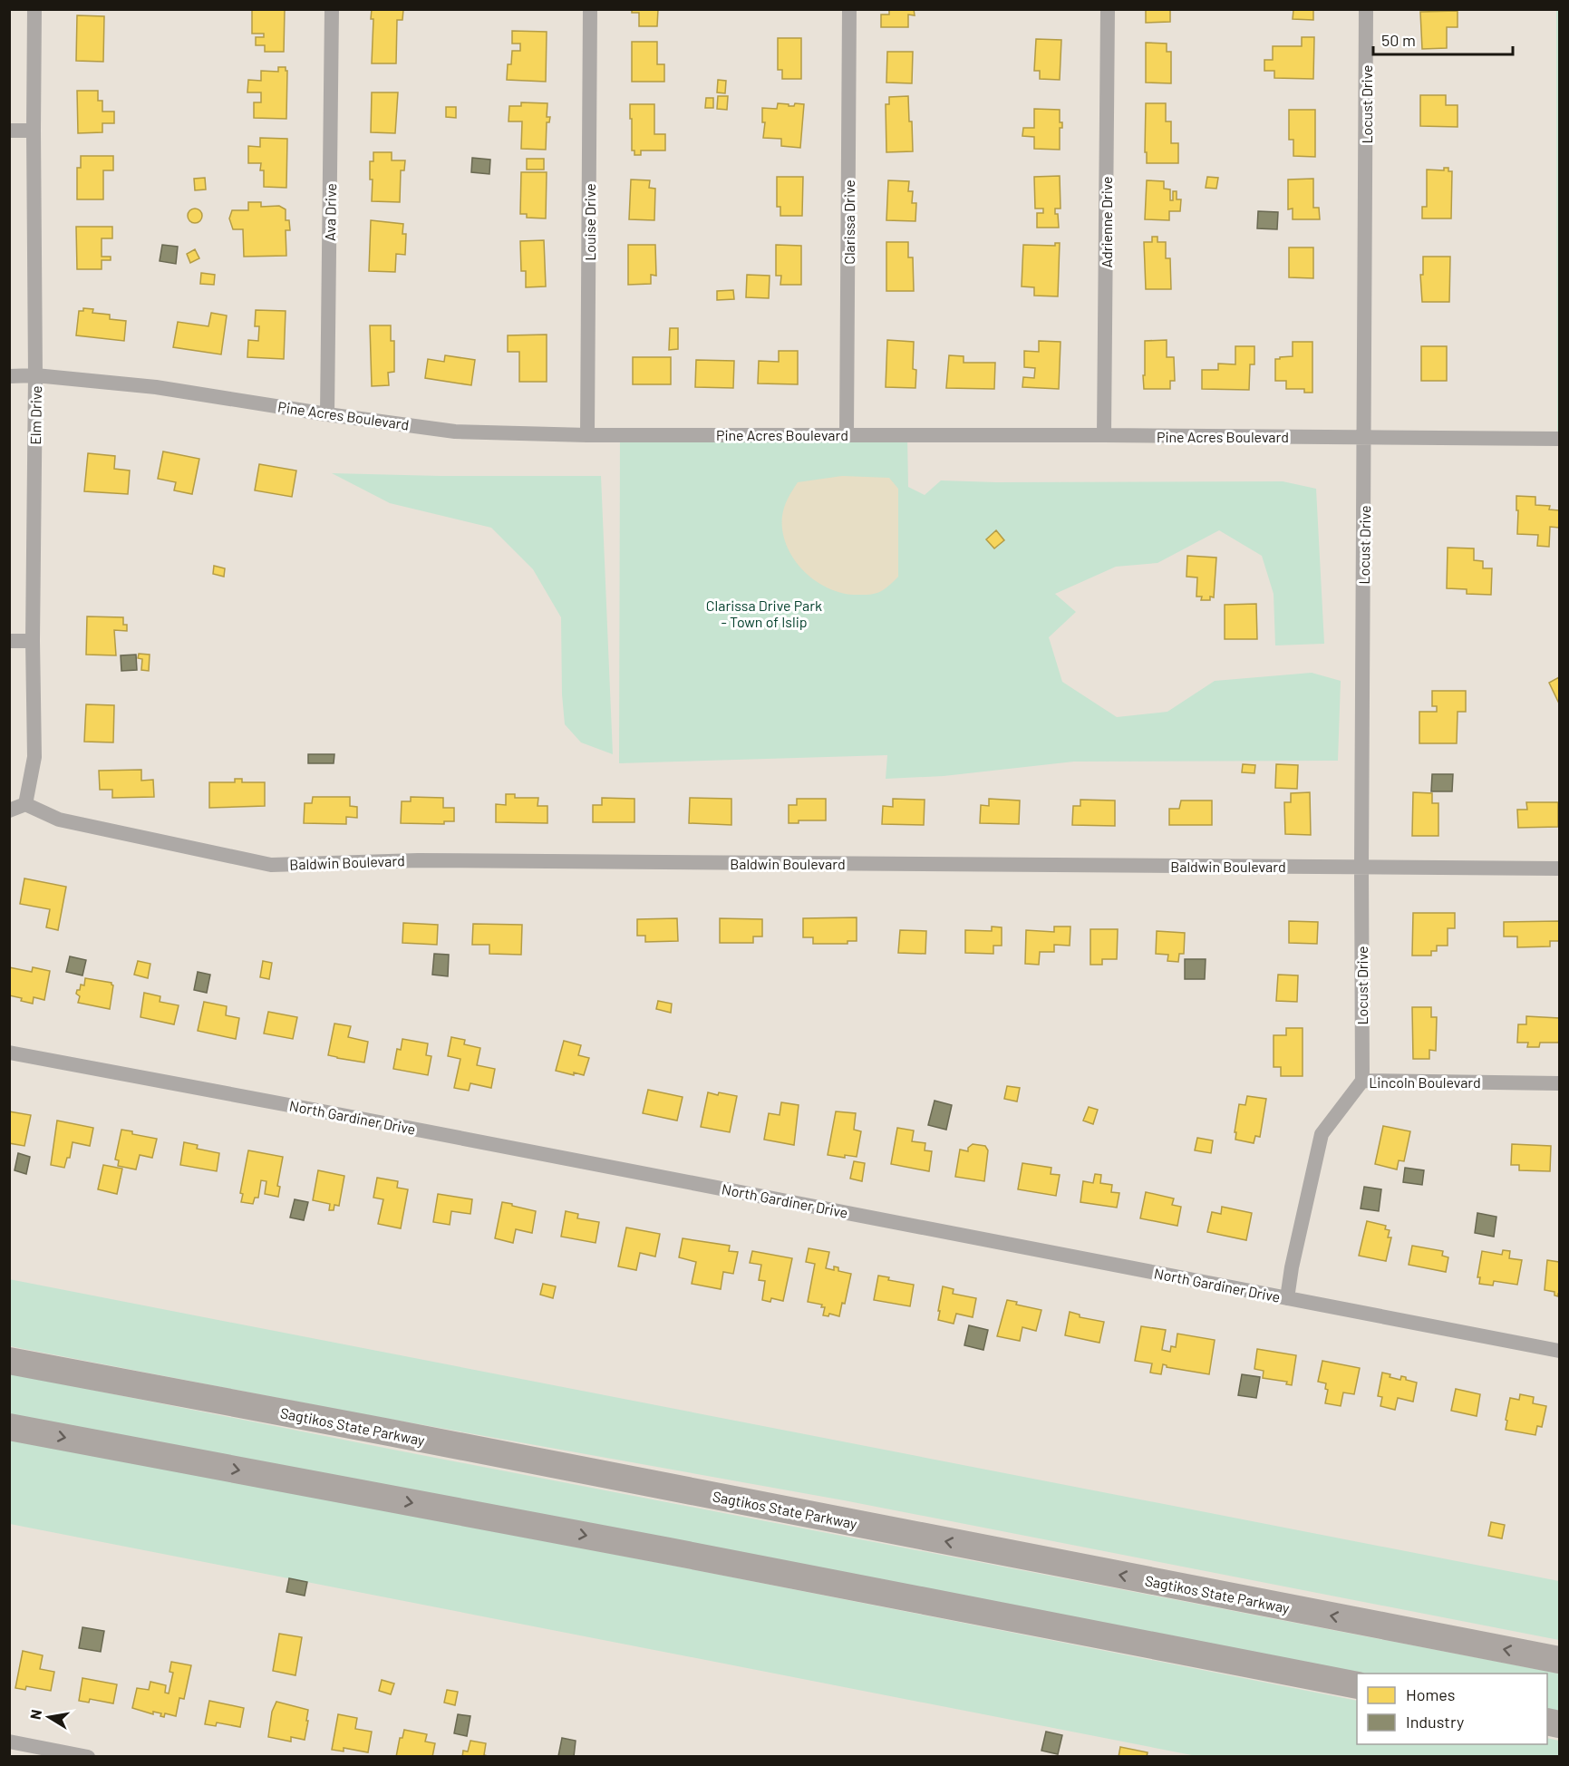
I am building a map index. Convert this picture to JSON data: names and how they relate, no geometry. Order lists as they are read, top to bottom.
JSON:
{
  "streets": {
    "highway": ["Sagtikos State Parkway"],
    "street": [
      "Locust Drive",
      "Ava Drive",
      "Louise Drive",
      "Clarissa Drive",
      "Adrienne Drive",
      "Elm Drive",
      "Pine Acres Boulevard",
      "Baldwin Boulevard",
      "Lincoln Boulevard",
      "North Gardiner Drive"
    ]
  },
  "crossings": [
    ["Locust Drive", "Pine Acres Boulevard"],
    ["Locust Drive", "Baldwin Boulevard"],
    ["Locust Drive", "Lincoln Boulevard"],
    ["Ava Drive", "Pine Acres Boulevard"],
    ["Louise Drive", "Pine Acres Boulevard"],
    ["Clarissa Drive", "Pine Acres Boulevard"],
    ["Adrienne Drive", "Pine Acres Boulevard"],
    ["Elm Drive", "Pine Acres Boulevard"],
    ["Elm Drive", "Baldwin Boulevard"],
    ["Lincoln Boulevard", "North Gardiner Drive"]
  ],
  "parks": ["Clarissa Drive Park - Town of Islip"],
  "legend": ["Homes", "Industry"],
  "scale_bar": "50 m",
  "north": "left"
}
